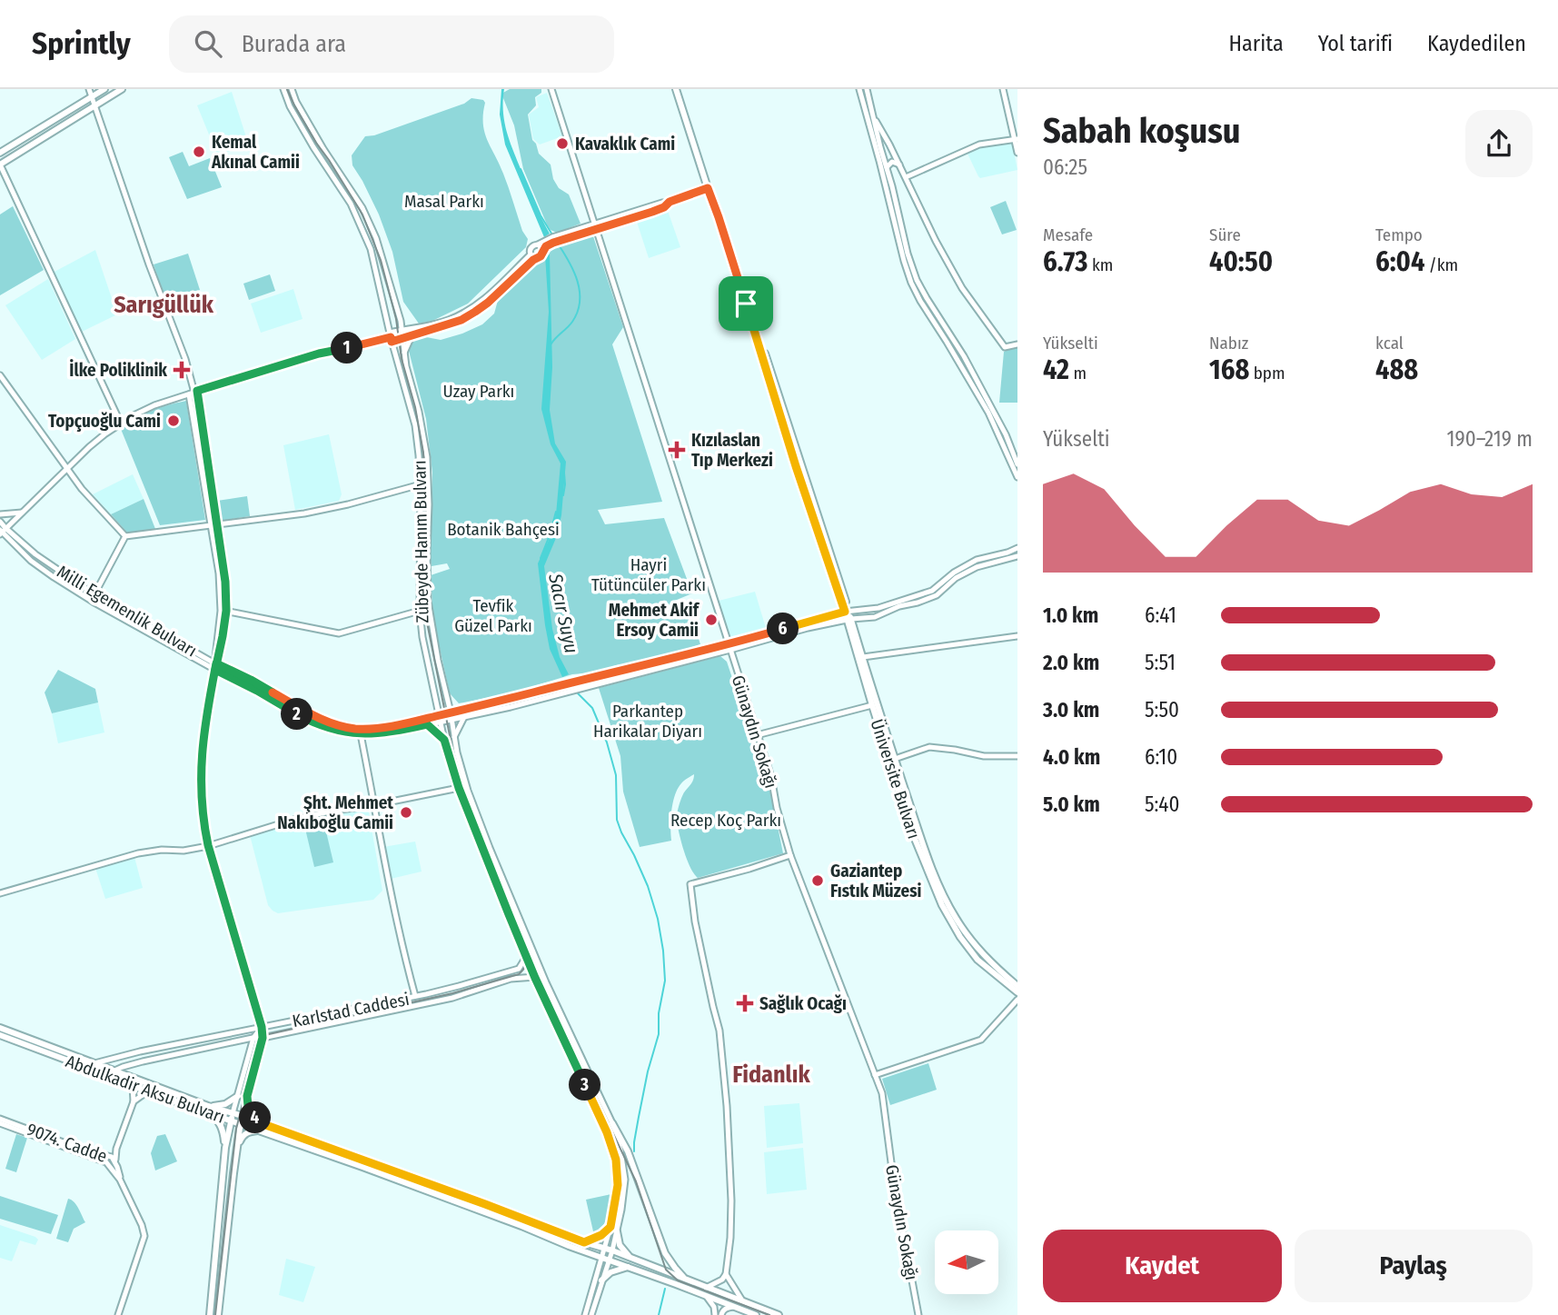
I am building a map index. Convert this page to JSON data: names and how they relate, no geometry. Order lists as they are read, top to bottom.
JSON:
{
  "streets": {
    "main road": ["Üniversite Bulvarı", "Abdulkadir Aksu Bulvarı"],
    "street": [
      "Zübeyde Hanım Bulvarı",
      "Milli Egemenlik Bulvarı",
      "Günaydın Sokağı",
      "Karlstad Caddesi",
      "9074. Cadde"
    ]
  },
  "crossings": [
    ["Zübeyde Hanım Bulvarı", "Milli Egemenlik Bulvarı"],
    ["Zübeyde Hanım Bulvarı", "Karlstad Caddesi"],
    ["Zübeyde Hanım Bulvarı", "Abdulkadir Aksu Bulvarı"],
    ["Milli Egemenlik Bulvarı", "Günaydın Sokağı"],
    ["Milli Egemenlik Bulvarı", "Üniversite Bulvarı"],
    ["Karlstad Caddesi", "Abdulkadir Aksu Bulvarı"]
  ],
  "districts": ["Sarıgüllük", "Fidanlık"],
  "water": ["Sacır Suyu"],
  "parks": [
    "Masal Parkı",
    "Uzay Parkı",
    "Botanik Bahçesi",
    "Hayri Tütüncüler Parkı",
    "Tevfik Güzel Parkı",
    "Parkantep Harikalar Diyarı",
    "Recep Koç Parkı"
  ],
  "places": {
    "other": [
      "Kavaklık Cami",
      "Kemal Akınal Camii",
      "Topçuoğlu Cami",
      "Mehmet Akif Ersoy Camii",
      "Şht. Mehmet Nakıboğlu Camii",
      "Gaziantep Fıstık Müzesi"
    ],
    "health": ["İlke Poliklinik", "Kızılaslan Tıp Merkezi", "Sağlık Ocağı"]
  },
  "north": "left",
  "page": {
    "header": "Sprintly",
    "search": "Burada ara",
    "nav": ["Harita", "Yol tarifi", "Kaydedilen"],
    "heading": ["Sabah koşusu", "06:25"],
    "stats": [
      ["Mesafe", "6.73 km"],
      ["Süre", "40:50"],
      ["Tempo", "6:04 /km"],
      ["Yükselti", "42 m"],
      ["Nabız", "168 bpm"],
      ["kcal", "488"]
    ],
    "pins": [
      "1",
      "6",
      "2",
      "3",
      "4"
    ],
    "chart": ["Yükselti", "190–219 m"],
    "list": [
      {
        "name": "1.0 km",
        "note": "6:41"
      },
      {
        "name": "2.0 km",
        "note": "5:51"
      },
      {
        "name": "3.0 km",
        "note": "5:50"
      },
      {
        "name": "4.0 km",
        "note": "6:10"
      },
      {
        "name": "5.0 km",
        "note": "5:40"
      }
    ],
    "buttons": ["Kaydet", "Paylaş"]
  }
}
